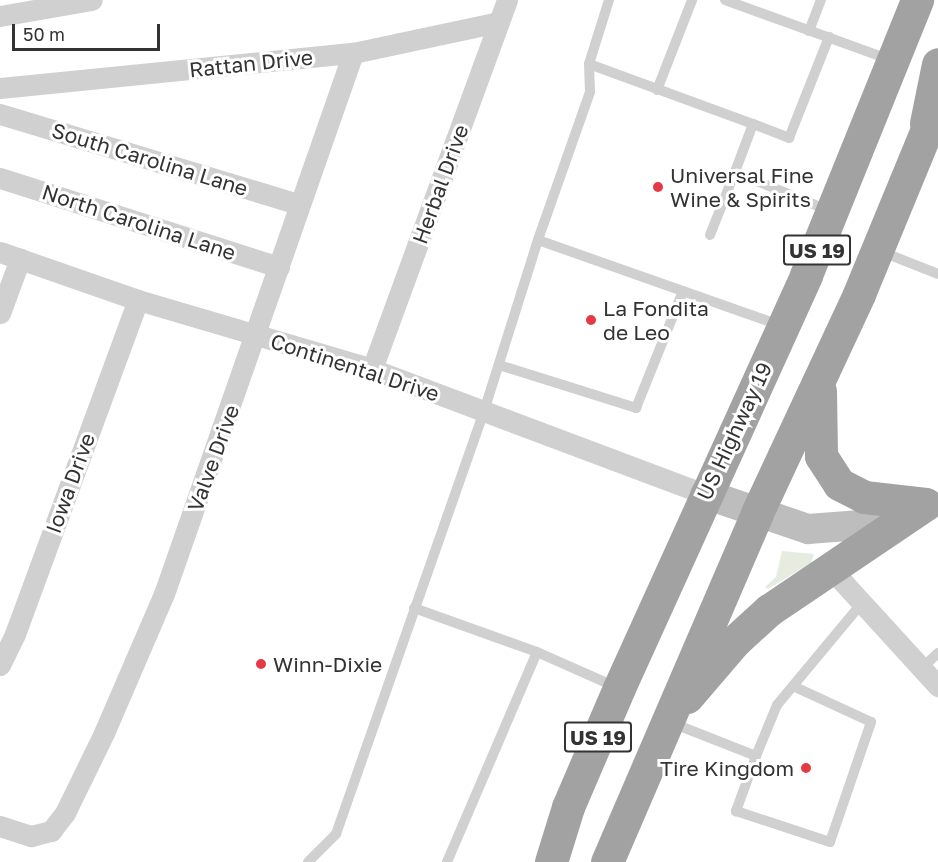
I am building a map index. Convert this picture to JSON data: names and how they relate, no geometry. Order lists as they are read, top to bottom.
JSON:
{
  "streets": {
    "highway": ["US 19", "US Highway 19"],
    "street": [
      "Rattan Drive",
      "South Carolina Lane",
      "Herbal Drive",
      "North Carolina Lane",
      "Continental Drive",
      "Valve Drive",
      "Iowa Drive"
    ]
  },
  "crossings": [
    ["Rattan Drive", "Herbal Drive"],
    ["Rattan Drive", "Valve Drive"],
    ["South Carolina Lane", "Valve Drive"],
    ["Herbal Drive", "Continental Drive"],
    ["North Carolina Lane", "Valve Drive"],
    ["Continental Drive", "US Highway 19"],
    ["Continental Drive", "Valve Drive"],
    ["Continental Drive", "Iowa Drive"]
  ],
  "places": [
    "Universal Fine Wine & Spirits",
    "La Fondita de Leo",
    "Winn-Dixie",
    "Tire Kingdom"
  ],
  "scale_bar": "50 m"
}
